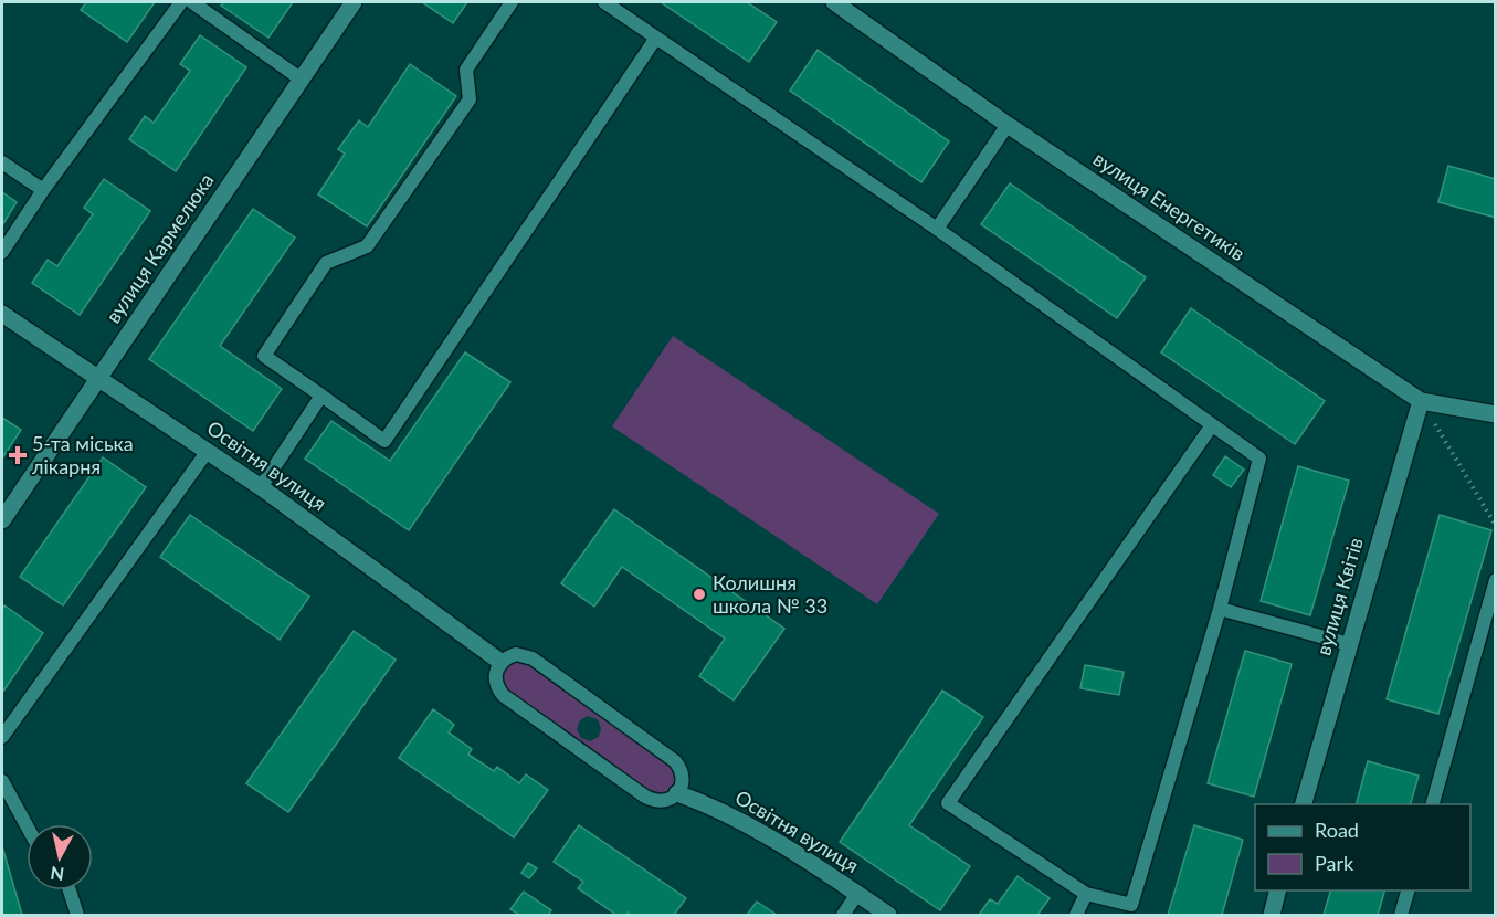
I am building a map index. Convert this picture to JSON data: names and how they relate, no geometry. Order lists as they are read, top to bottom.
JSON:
{
  "streets": {
    "street": [
      "вулиця Енергетиків",
      "вулиця Кармелюка",
      "Освітня вулиця",
      "вулиця Квітів"
    ]
  },
  "crossings": [
    ["вулиця Енергетиків", "вулиця Квітів"],
    ["вулиця Кармелюка", "Освітня вулиця"]
  ],
  "places": {
    "health": ["5-та міська лікарня"],
    "other": ["Колишня школа № 33"]
  },
  "legend": ["Road", "Park"],
  "north": "bottom"
}
